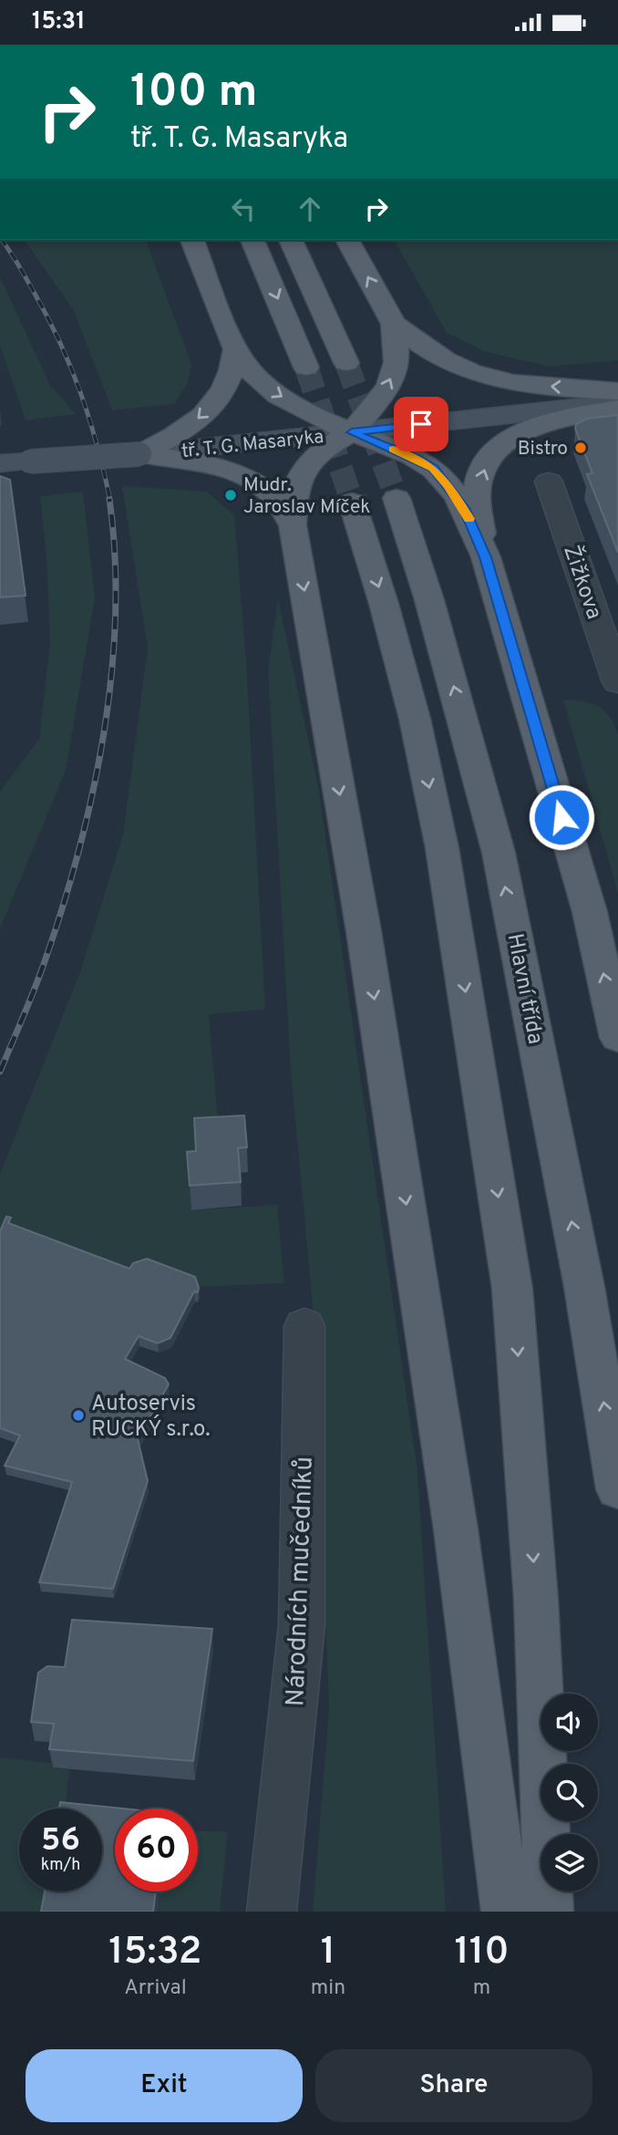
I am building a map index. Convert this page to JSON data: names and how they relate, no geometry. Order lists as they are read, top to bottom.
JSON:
{
  "streets": {
    "main road": ["Hlavní třída"],
    "street": ["tř. T. G. Masaryka", "Žižkova", "Národních mučedníků"]
  },
  "places": ["Bistro", "Mudr. Jaroslav Míček", "Autoservis RUCKÝ s.r.o."],
  "page": {
    "status": "15:31",
    "turn": ["100 m", "tř. T. G. Masaryka"],
    "speed": "56 km/h",
    "limit": "60",
    "eta": [
      "15:32",
      "Arrival",
      "1",
      "min",
      "110",
      "m"
    ],
    "buttons": ["Exit", "Share"]
  }
}
